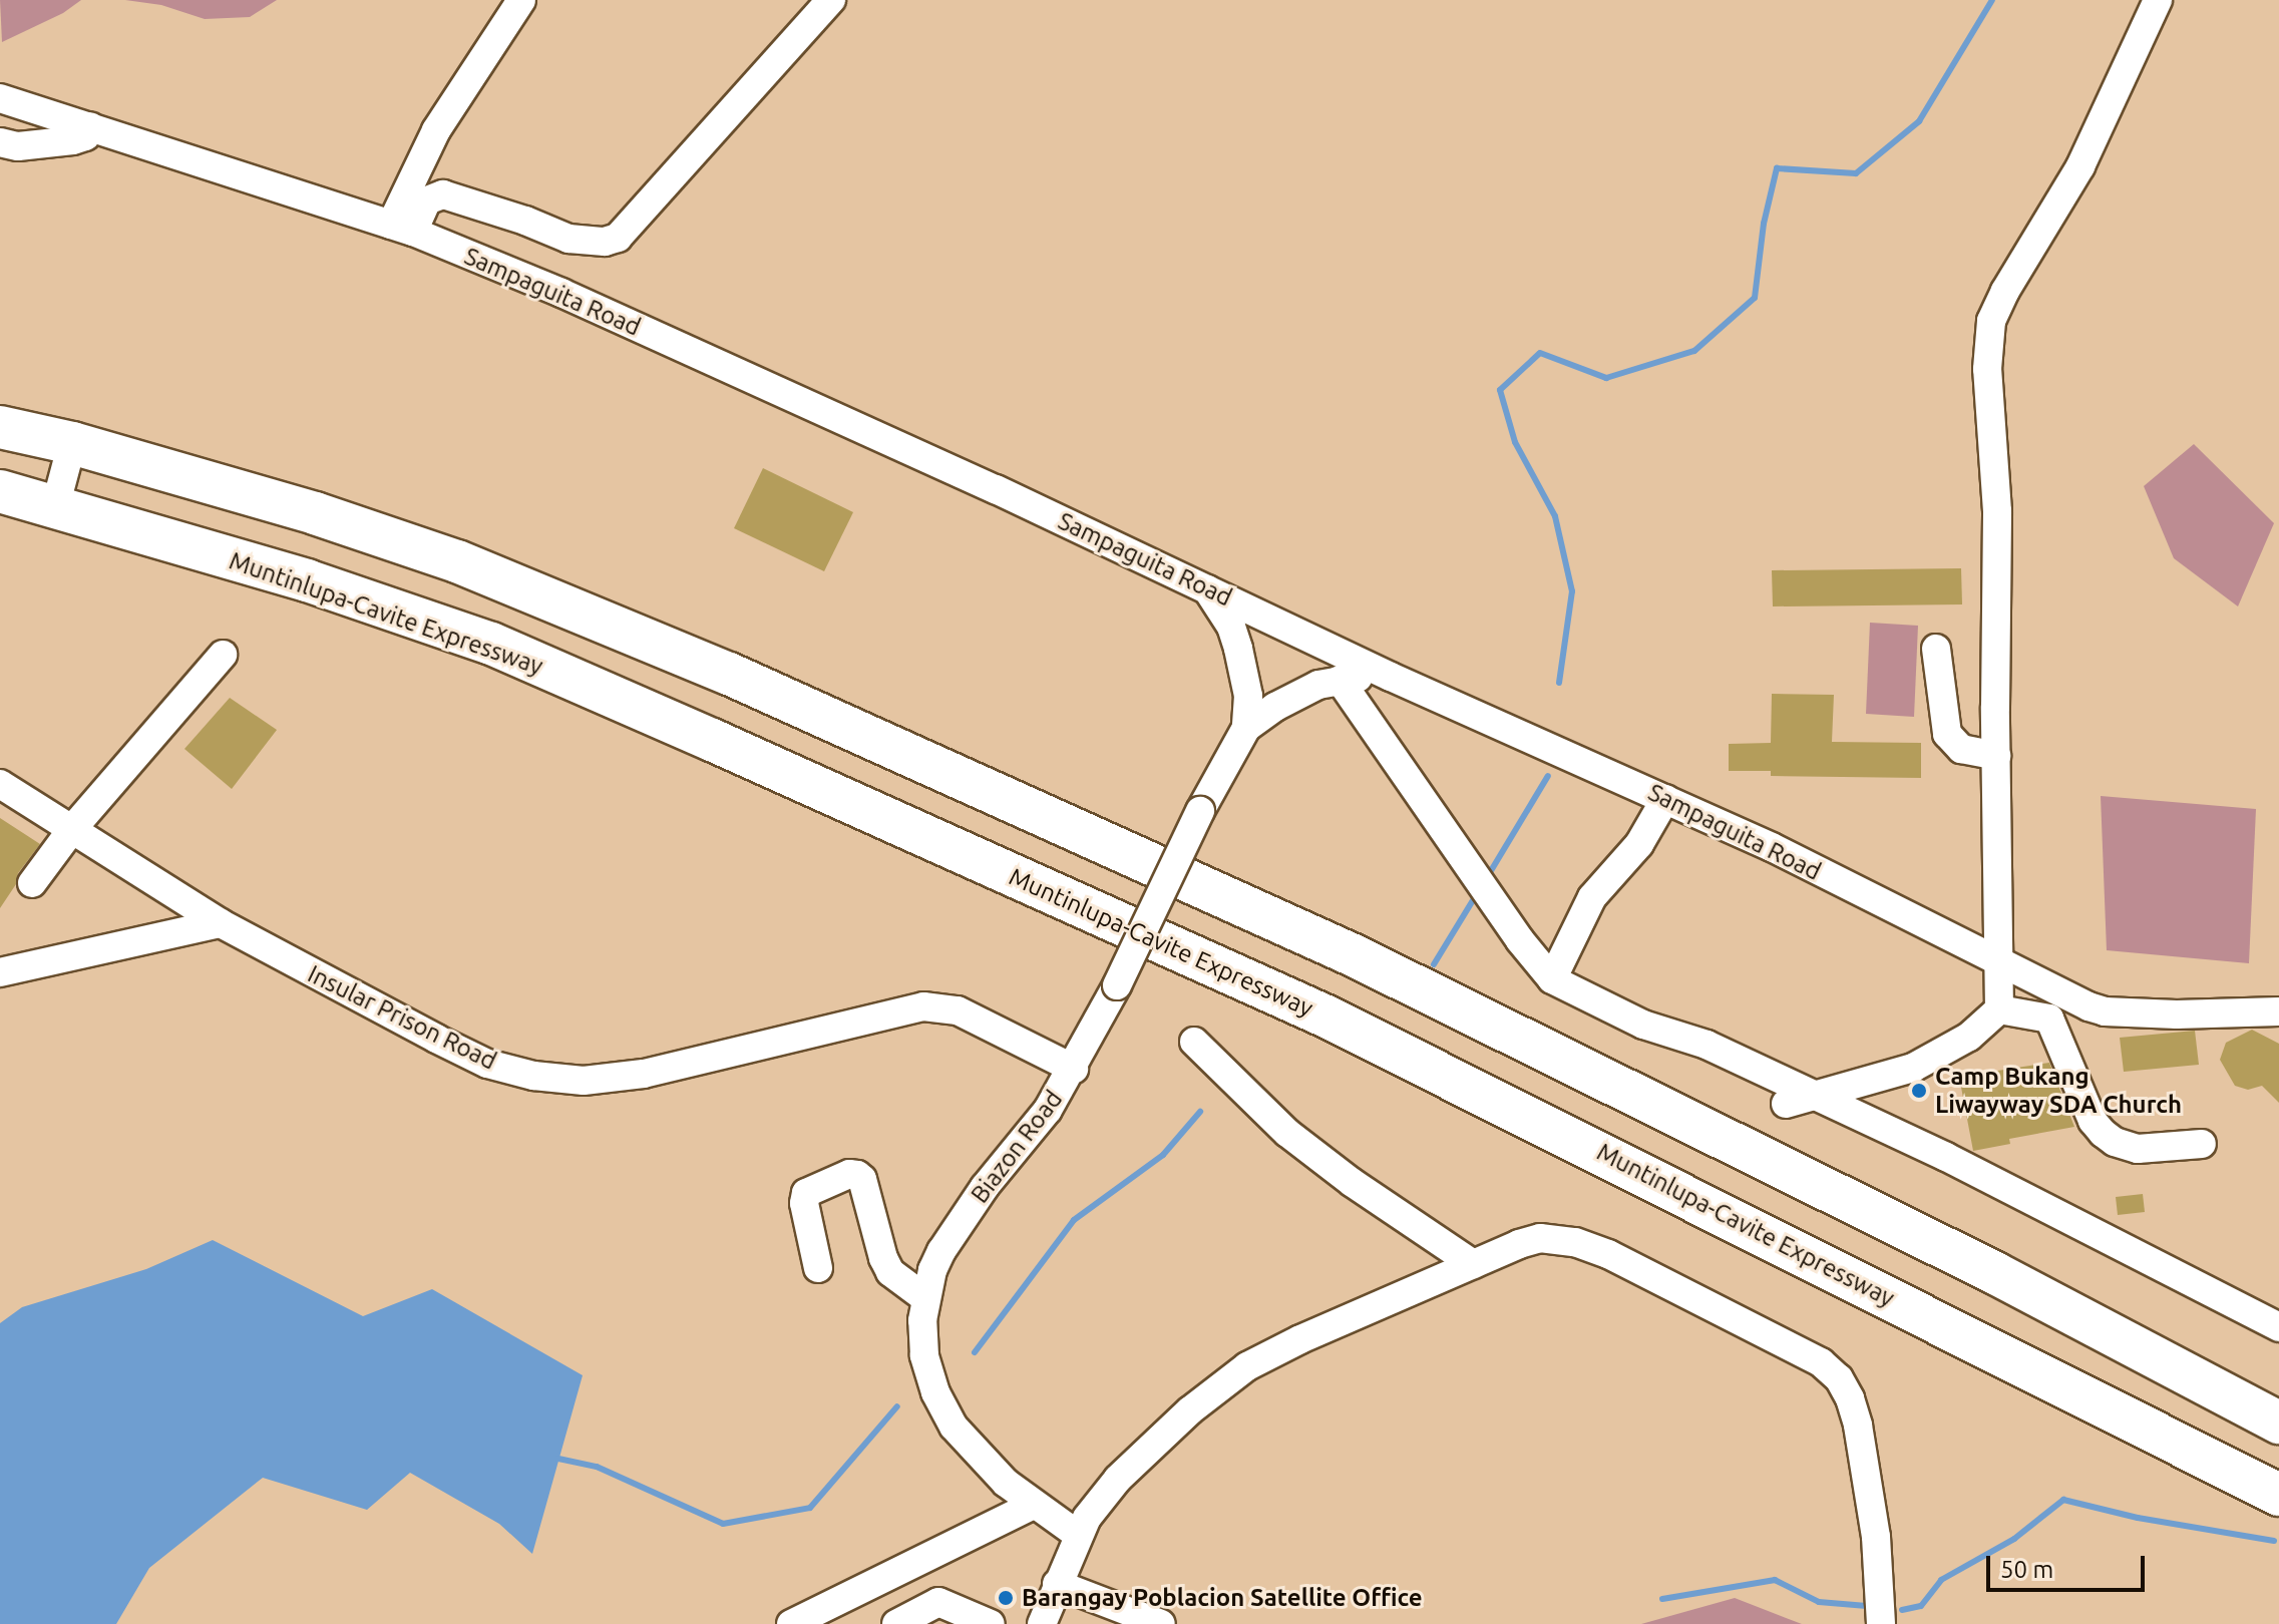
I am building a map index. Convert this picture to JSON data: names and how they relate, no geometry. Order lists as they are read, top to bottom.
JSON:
{
  "streets": {
    "highway": ["Muntinlupa-Cavite Expressway"],
    "street": ["Sampaguita Road", "Insular Prison Road", "Biazon Road"]
  },
  "crossings": [
    ["Sampaguita Road", "Biazon Road"],
    ["Insular Prison Road", "Biazon Road"]
  ],
  "places": ["Camp Bukang Liwayway SDA Church", "Barangay Poblacion Satellite Office"],
  "scale_bar": "50 m"
}
